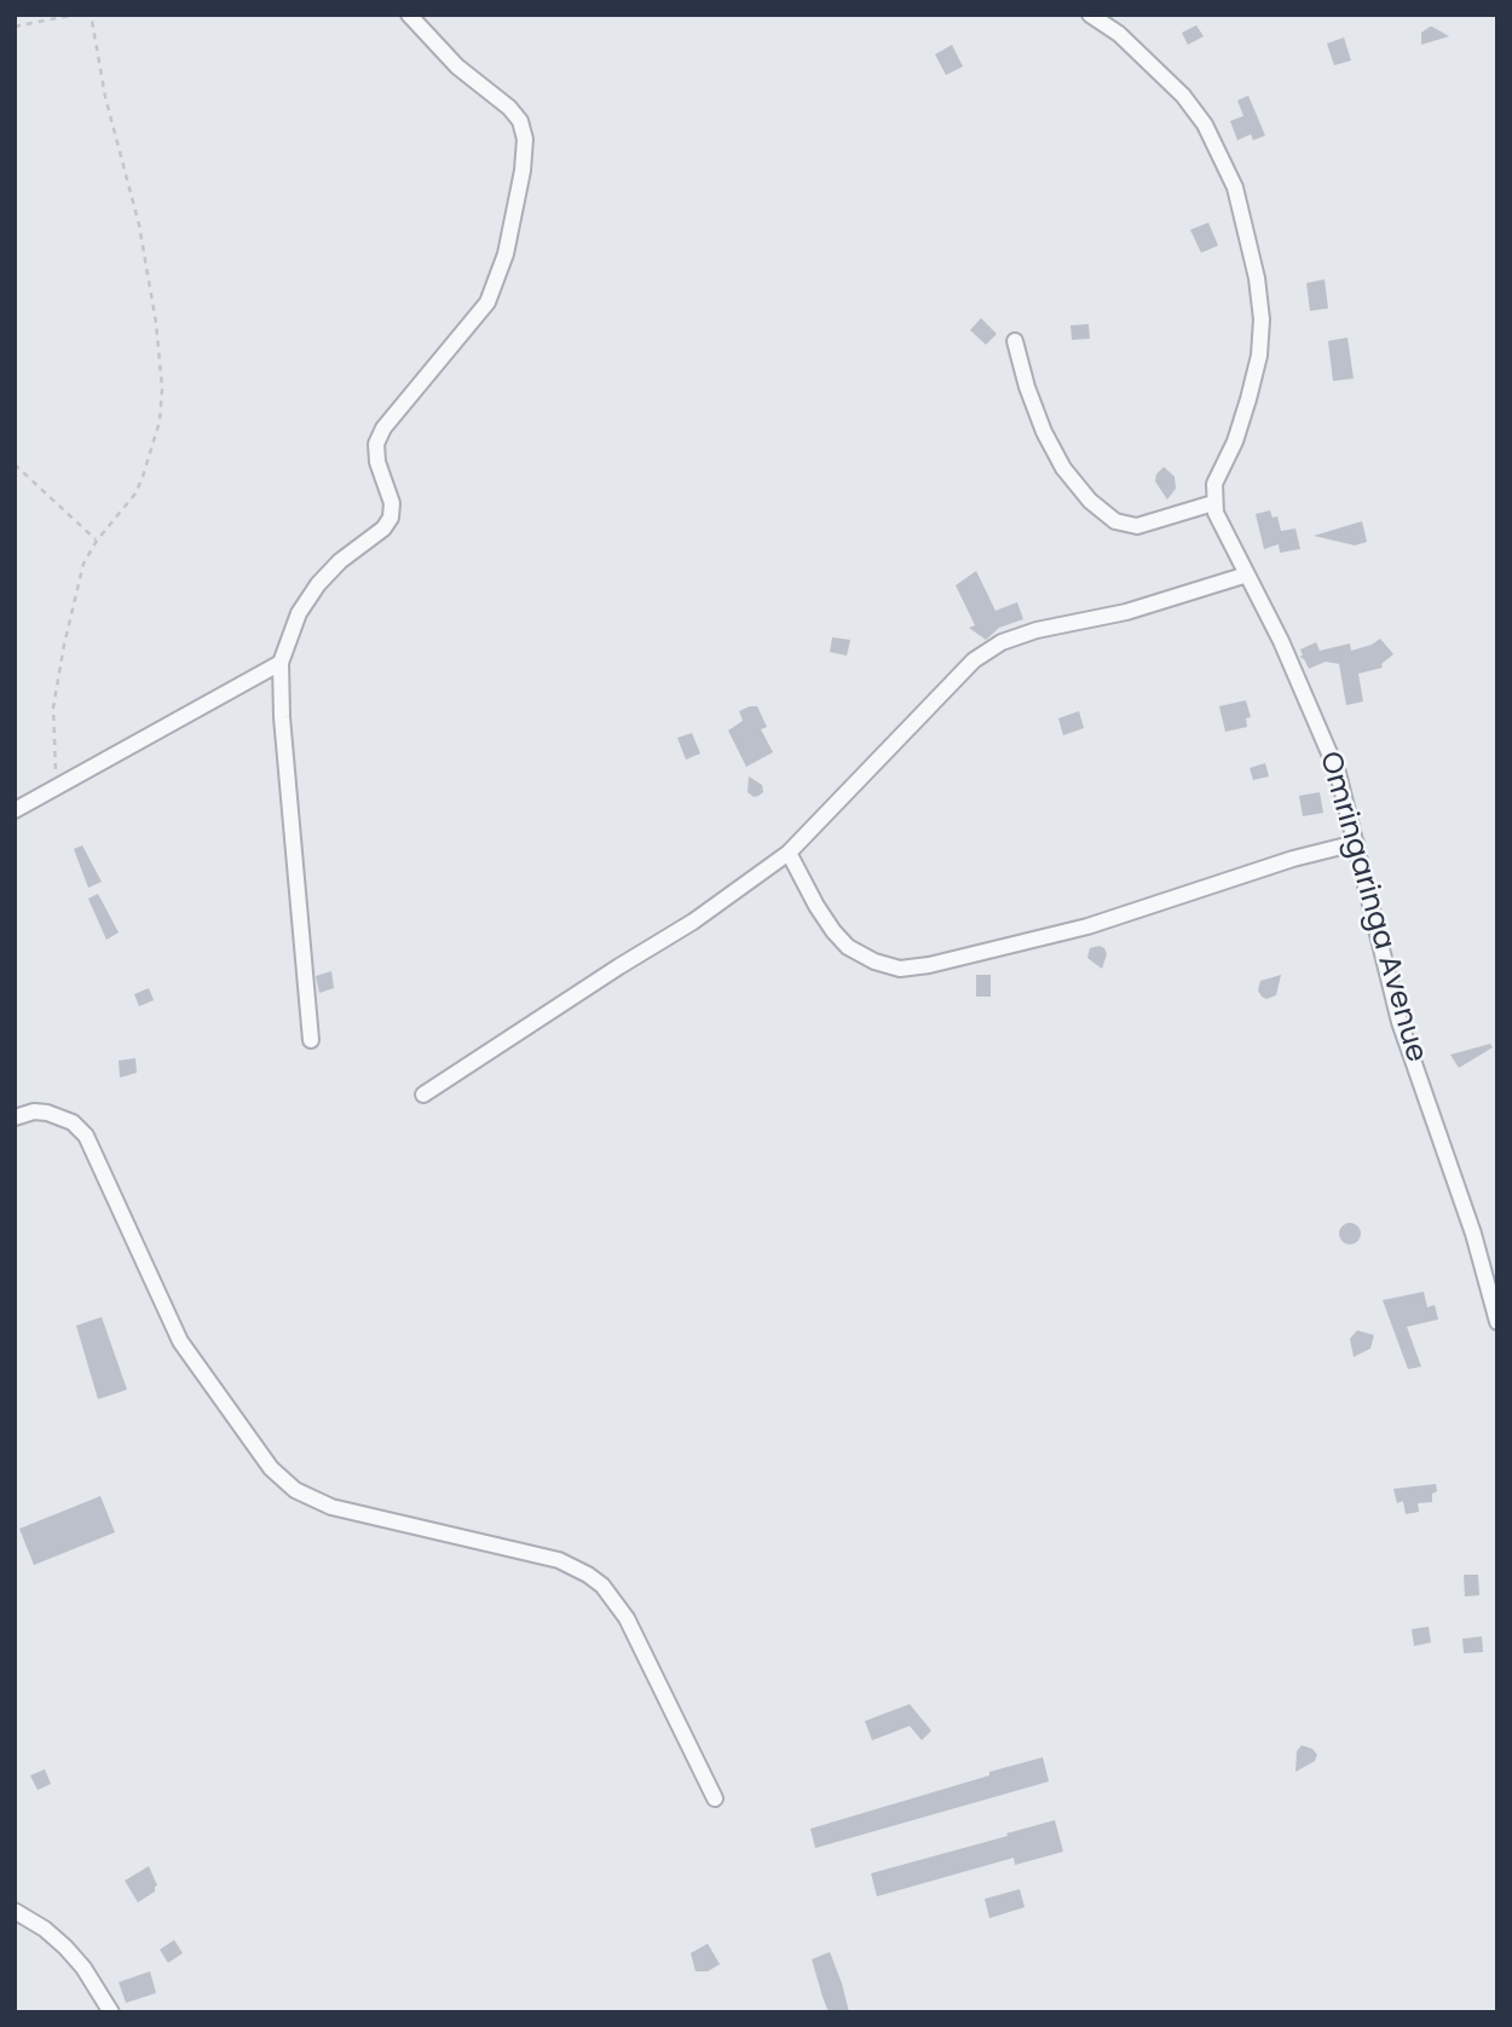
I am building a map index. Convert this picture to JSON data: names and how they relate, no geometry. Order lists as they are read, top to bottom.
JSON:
{
  "streets": {
    "street": ["Omringaringa Avenue"]
  }
}
